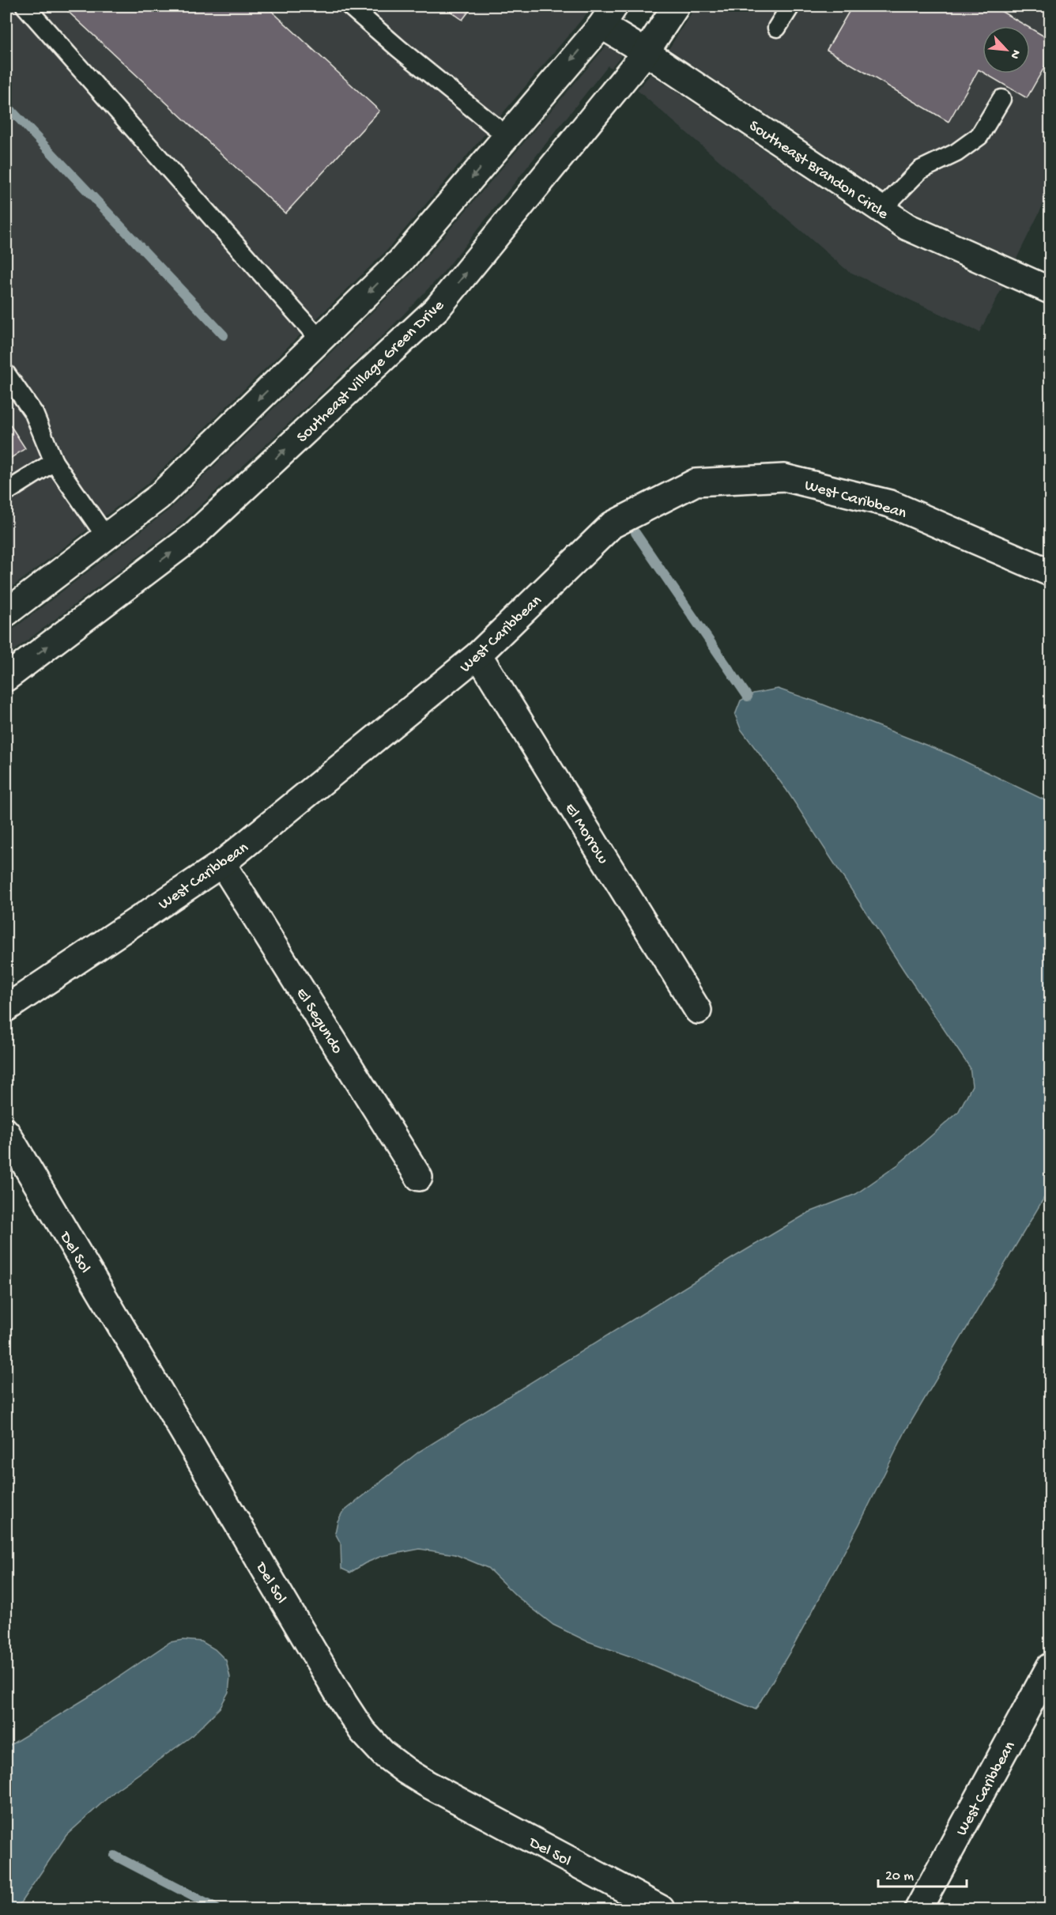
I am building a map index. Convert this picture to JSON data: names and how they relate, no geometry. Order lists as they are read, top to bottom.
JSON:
{
  "streets": {
    "street": [
      "Southeast Brandon Circle",
      "Southeast Village Green Drive",
      "West Caribbean",
      "El Morrow",
      "El Segundo",
      "Del Sol"
    ]
  },
  "crossings": [
    ["Southeast Brandon Circle", "Southeast Village Green Drive"],
    ["West Caribbean", "El Morrow"],
    ["West Caribbean", "El Segundo"]
  ],
  "scale_bar": "20 m",
  "north": "bottom right"
}
